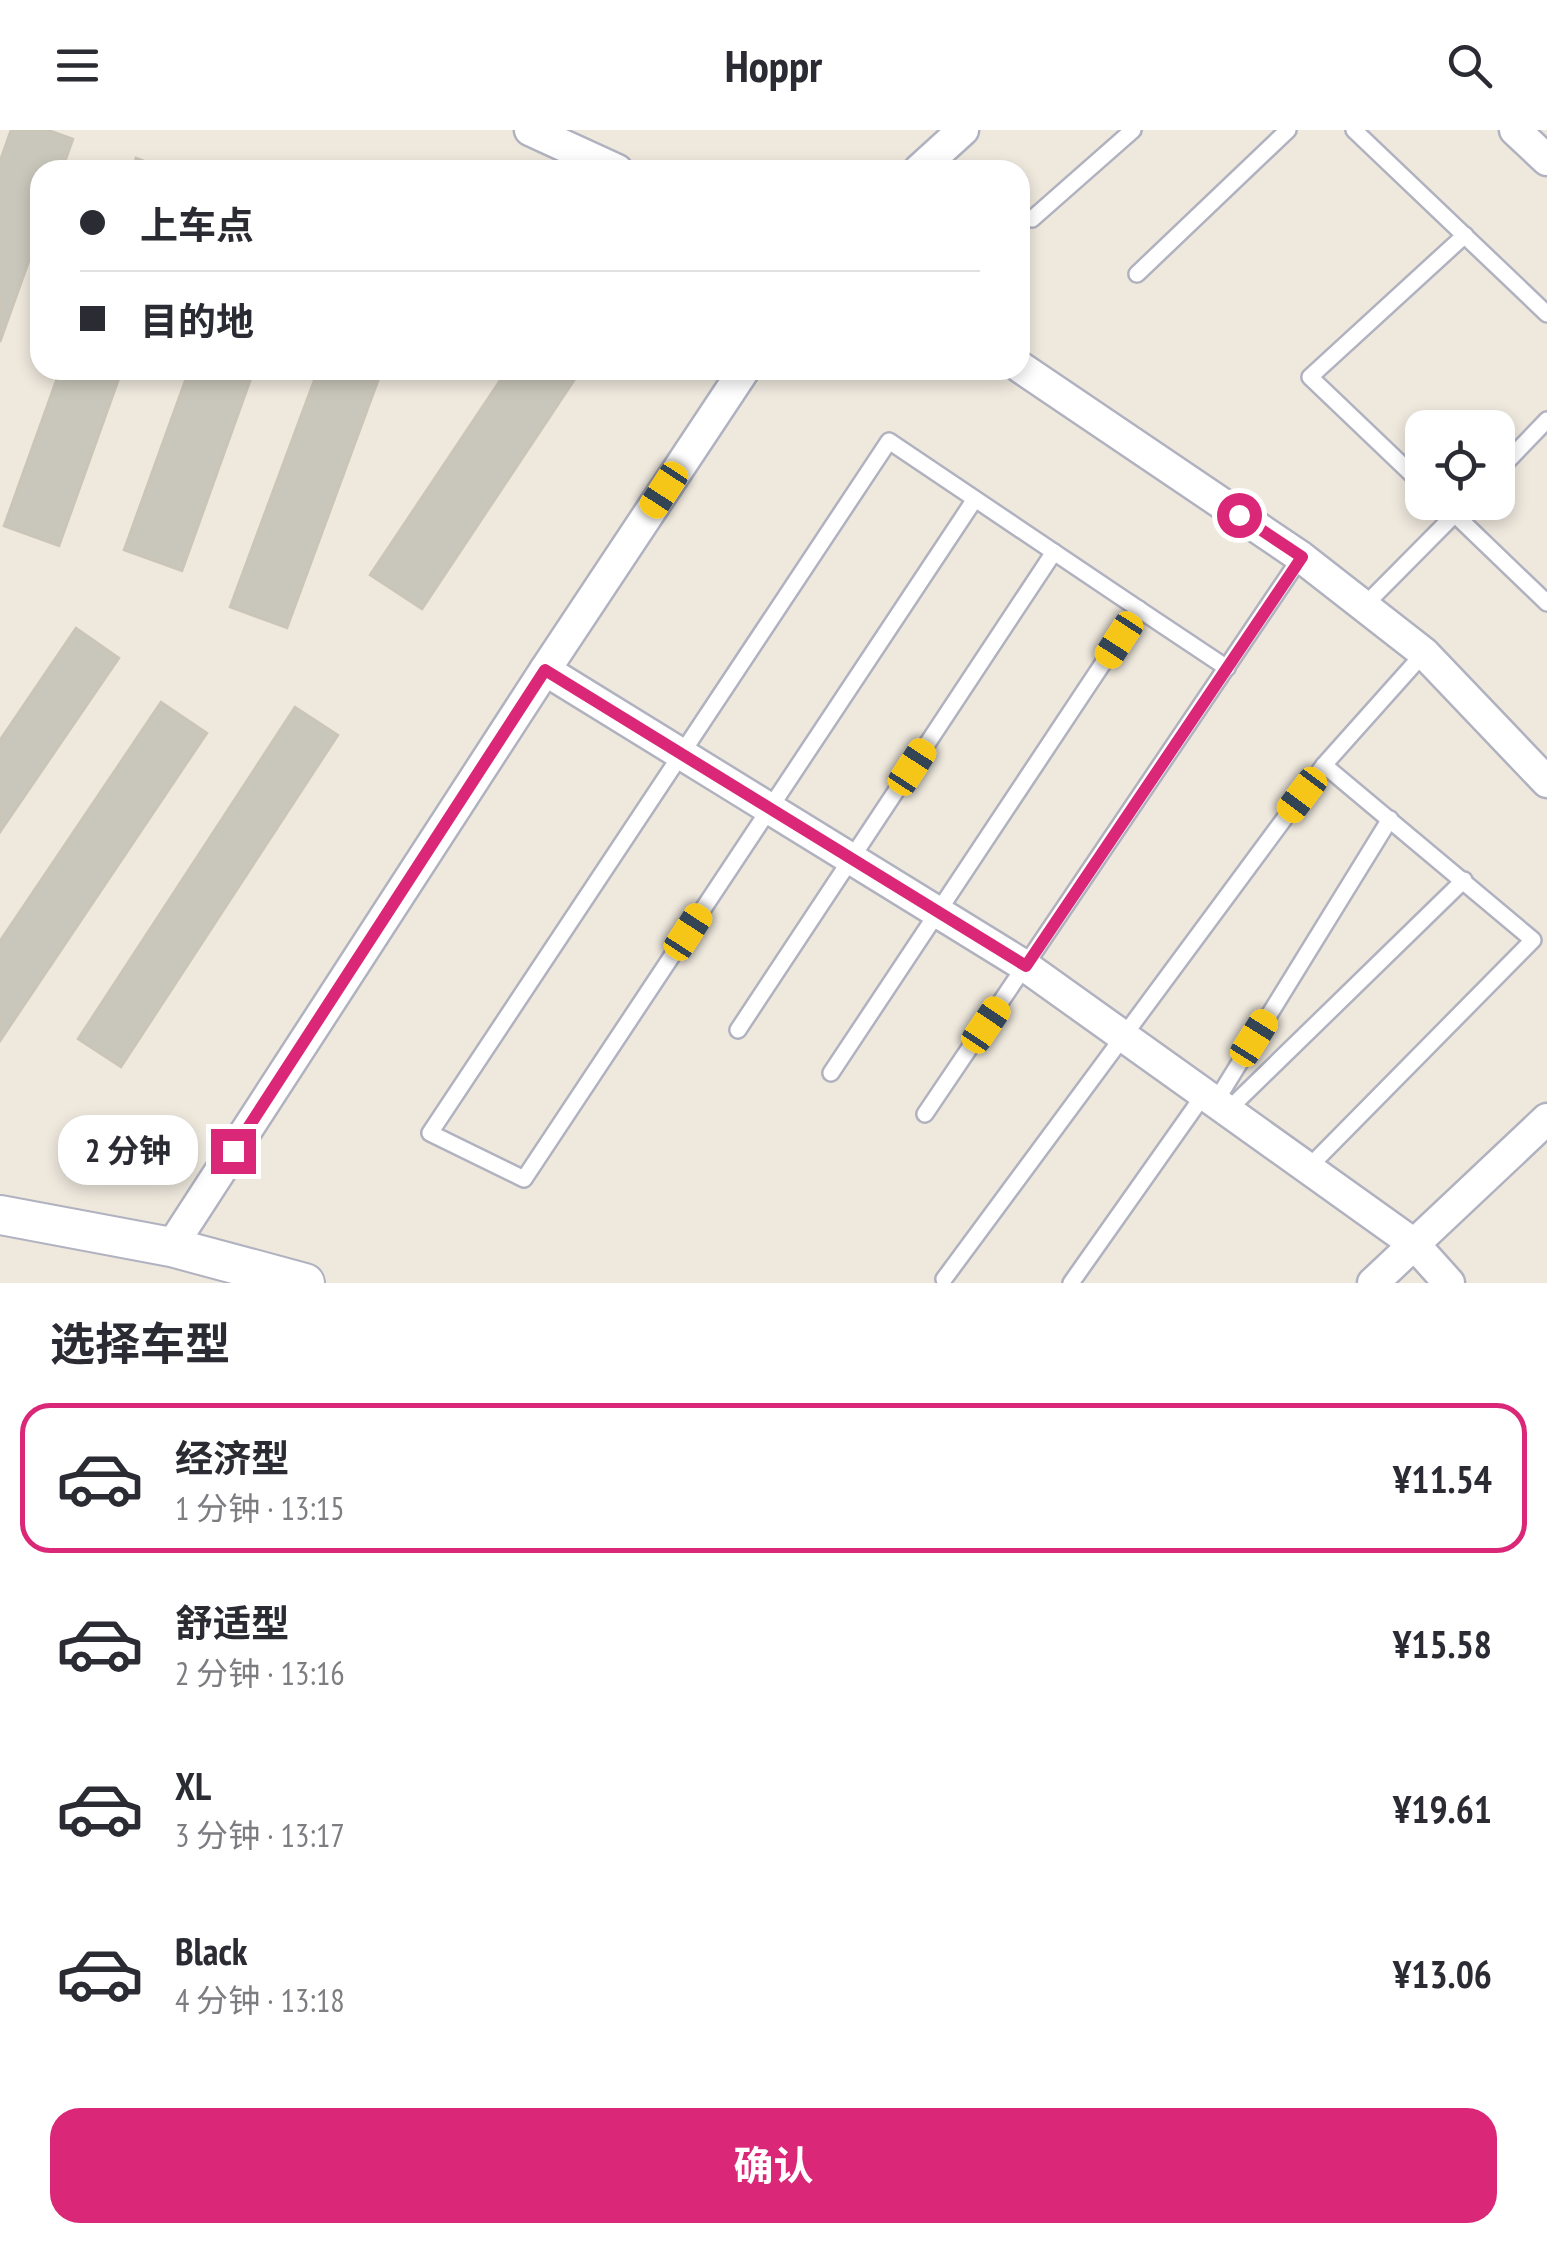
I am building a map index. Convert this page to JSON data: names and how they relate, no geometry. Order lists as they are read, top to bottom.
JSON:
{
  "page": {
    "header": "Hoppr",
    "banner": ["上车点", "目的地"],
    "bubble": "2 分钟",
    "heading": "选择车型",
    "list": [
      {
        "name": "经济型",
        "note": "1 分钟 · 13:15",
        "value": "¥11.54"
      },
      {
        "name": "舒适型",
        "note": "2 分钟 · 13:16",
        "value": "¥15.58"
      },
      {
        "name": "XL",
        "note": "3 分钟 · 13:17",
        "value": "¥19.61"
      },
      {
        "name": "Black",
        "note": "4 分钟 · 13:18",
        "value": "¥13.06"
      }
    ],
    "buttons": "确认"
  }
}
